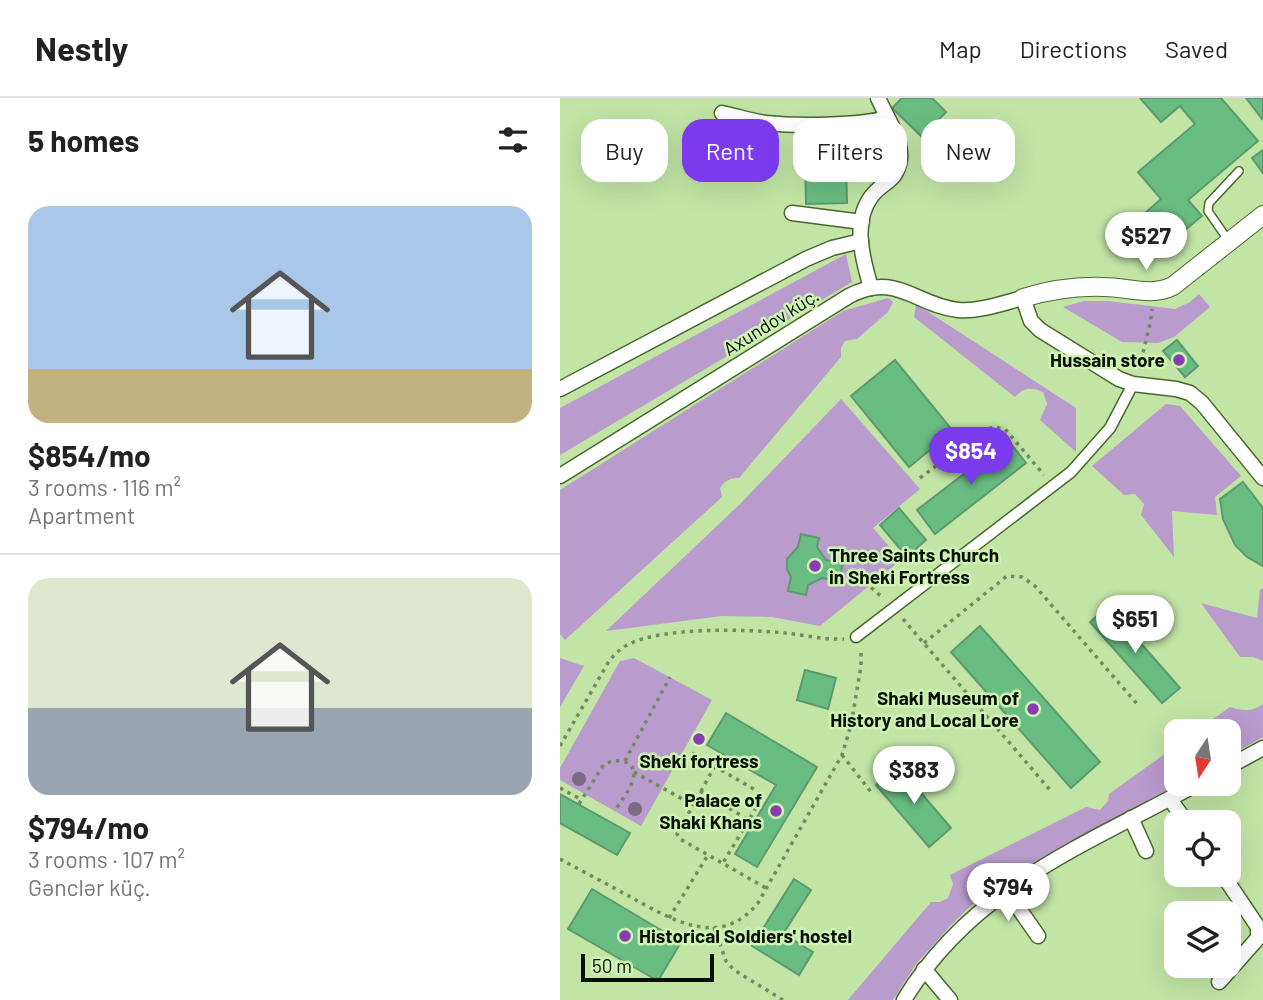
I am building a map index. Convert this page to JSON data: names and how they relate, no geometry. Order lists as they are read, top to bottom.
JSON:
{
  "streets": {
    "street": ["Axundov küç."]
  },
  "places": [
    "Hussain store",
    "Three Saints Church in Sheki Fortress",
    "Shaki Museum of History and Local Lore",
    "Sheki fortress",
    "Palace of Shaki Khans",
    "Historical Soldiers' hostel"
  ],
  "scale_bar": "50 m",
  "north": "bottom",
  "page": {
    "header": "Nestly",
    "nav": ["Map", "Directions", "Saved"],
    "heading": "5 homes",
    "chip": [
      "Buy",
      "Rent",
      "Filters",
      "New"
    ],
    "list": [
      {
        "name": "$854/mo",
        "note": "3 rooms · 116 m² · Apartment"
      },
      {
        "name": "$794/mo",
        "note": "3 rooms · 107 m² · Gənclər küç."
      }
    ],
    "price": [
      "$527",
      "$854",
      "$651",
      "$383",
      "$794"
    ],
    "scale": "50 m"
  }
}
